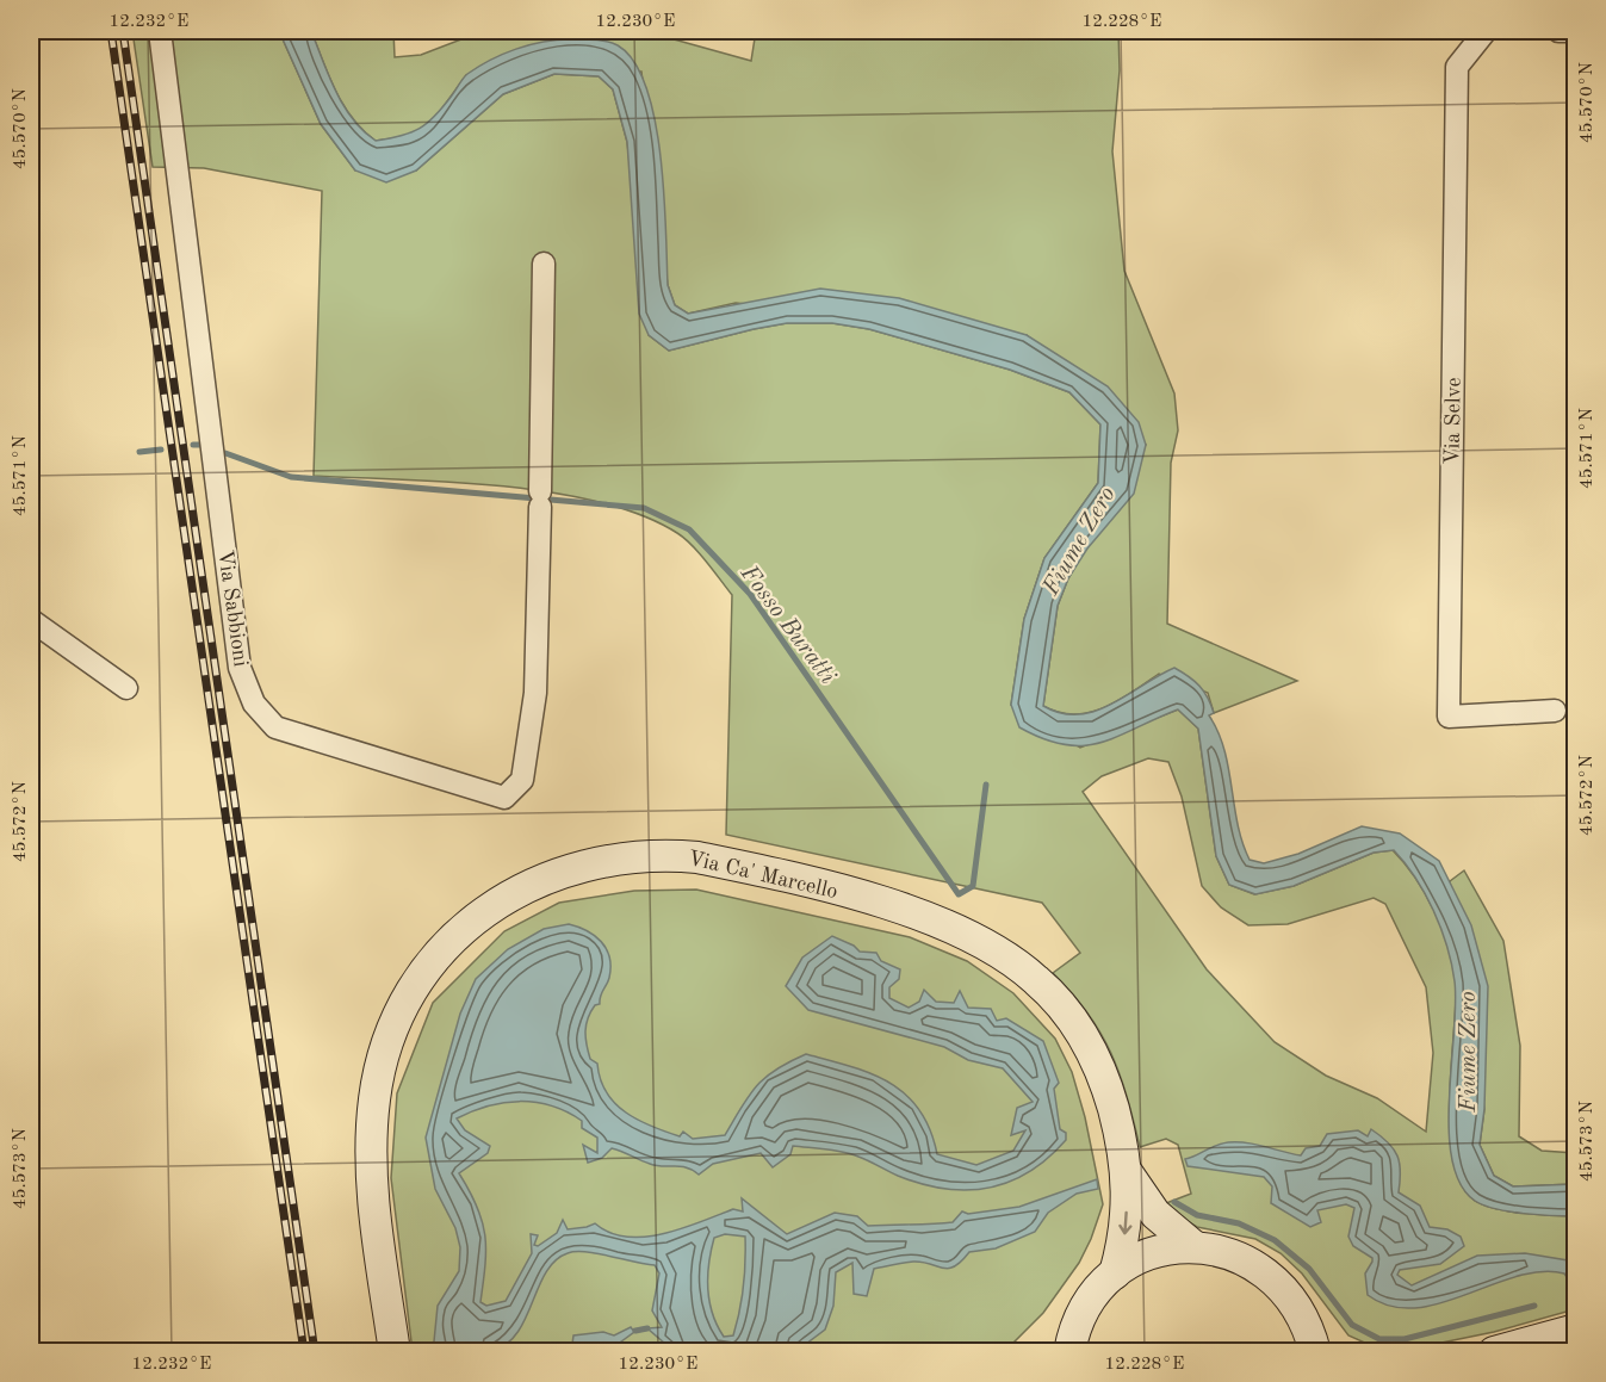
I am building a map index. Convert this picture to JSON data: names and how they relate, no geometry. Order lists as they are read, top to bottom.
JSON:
{
  "streets": {
    "main road": ["Via Ca' Marcello"],
    "street": ["Via Selve", "Via Sabbioni"]
  },
  "water": ["Fiume Zero", "Fosso Buratti"],
  "coordinates": [
    "12.232°E",
    "12.230°E",
    "12.228°E",
    "45.570°N",
    "45.571°N",
    "45.572°N",
    "45.573°N"
  ]
}
